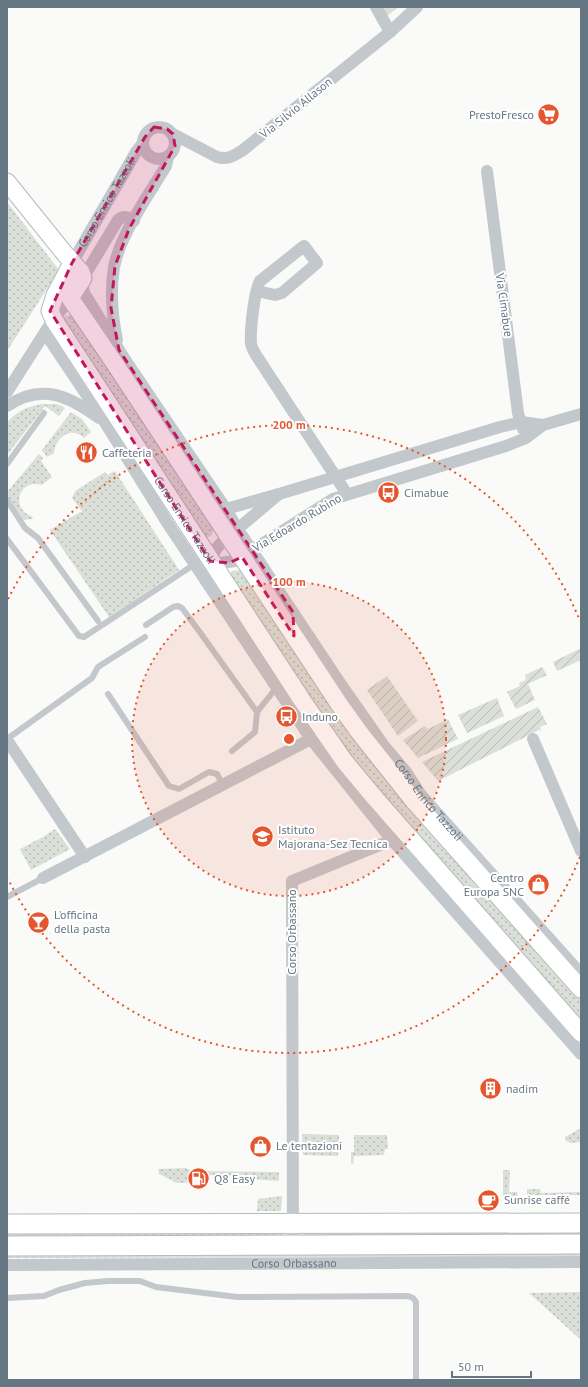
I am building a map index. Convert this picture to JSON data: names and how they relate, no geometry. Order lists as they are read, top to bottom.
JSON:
{
  "streets": {
    "main road": ["Corso Orbassano"],
    "street": [
      "Via Silvio Allason",
      "Corso Enrico Tazzoli",
      "Via Cimabue",
      "Via Edoardo Rubino"
    ]
  },
  "crossings": [
    ["Via Silvio Allason", "Corso Enrico Tazzoli"],
    ["Corso Enrico Tazzoli", "Via Edoardo Rubino"],
    ["Corso Enrico Tazzoli", "Corso Orbassano"],
    ["Via Cimabue", "Via Edoardo Rubino"]
  ],
  "places": {
    "supermarket": ["PrestoFresco"],
    "restaurant": ["Caffeteria"],
    "bus stop": ["Cimabue", "Induno"],
    "school or university": ["Istituto Majorana-Sez Tecnica"],
    "shop": ["Centro Europa SNC", "Le tentazioni"],
    "bar": ["L'officina della pasta"],
    "building": ["nadim"],
    "fuel station": ["Q8 Easy"],
    "cafe": ["Sunrise caffé"]
  },
  "scale_bar": "50 m",
  "rings": ["200 m", "100 m"]
}
